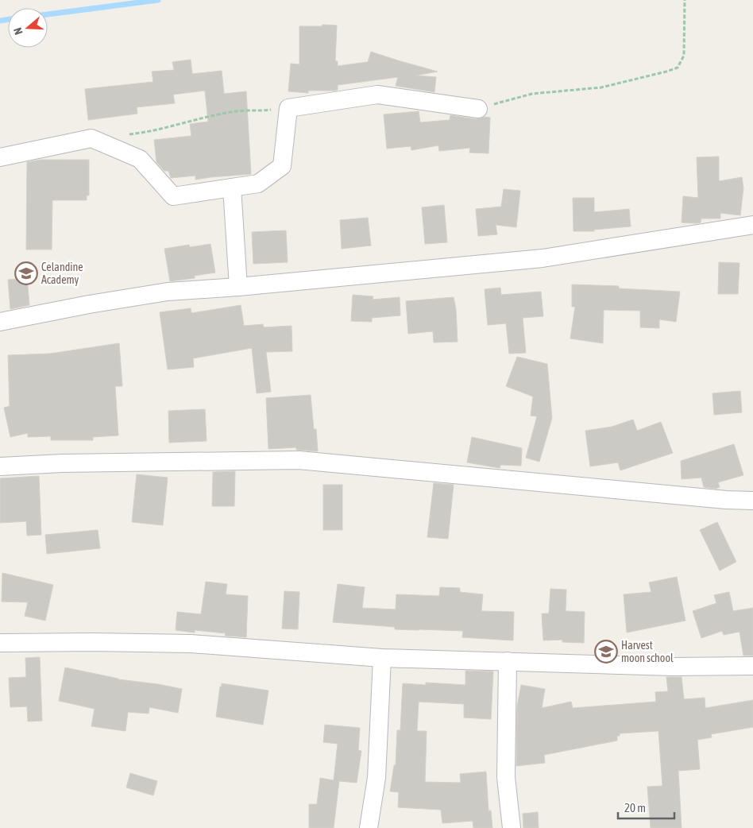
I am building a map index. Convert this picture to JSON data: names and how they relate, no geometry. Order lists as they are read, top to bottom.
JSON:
{
  "places": {
    "school or university": ["Celandine Academy", "Harvest moon school"]
  },
  "scale_bar": "20 m",
  "north": "left"
}
